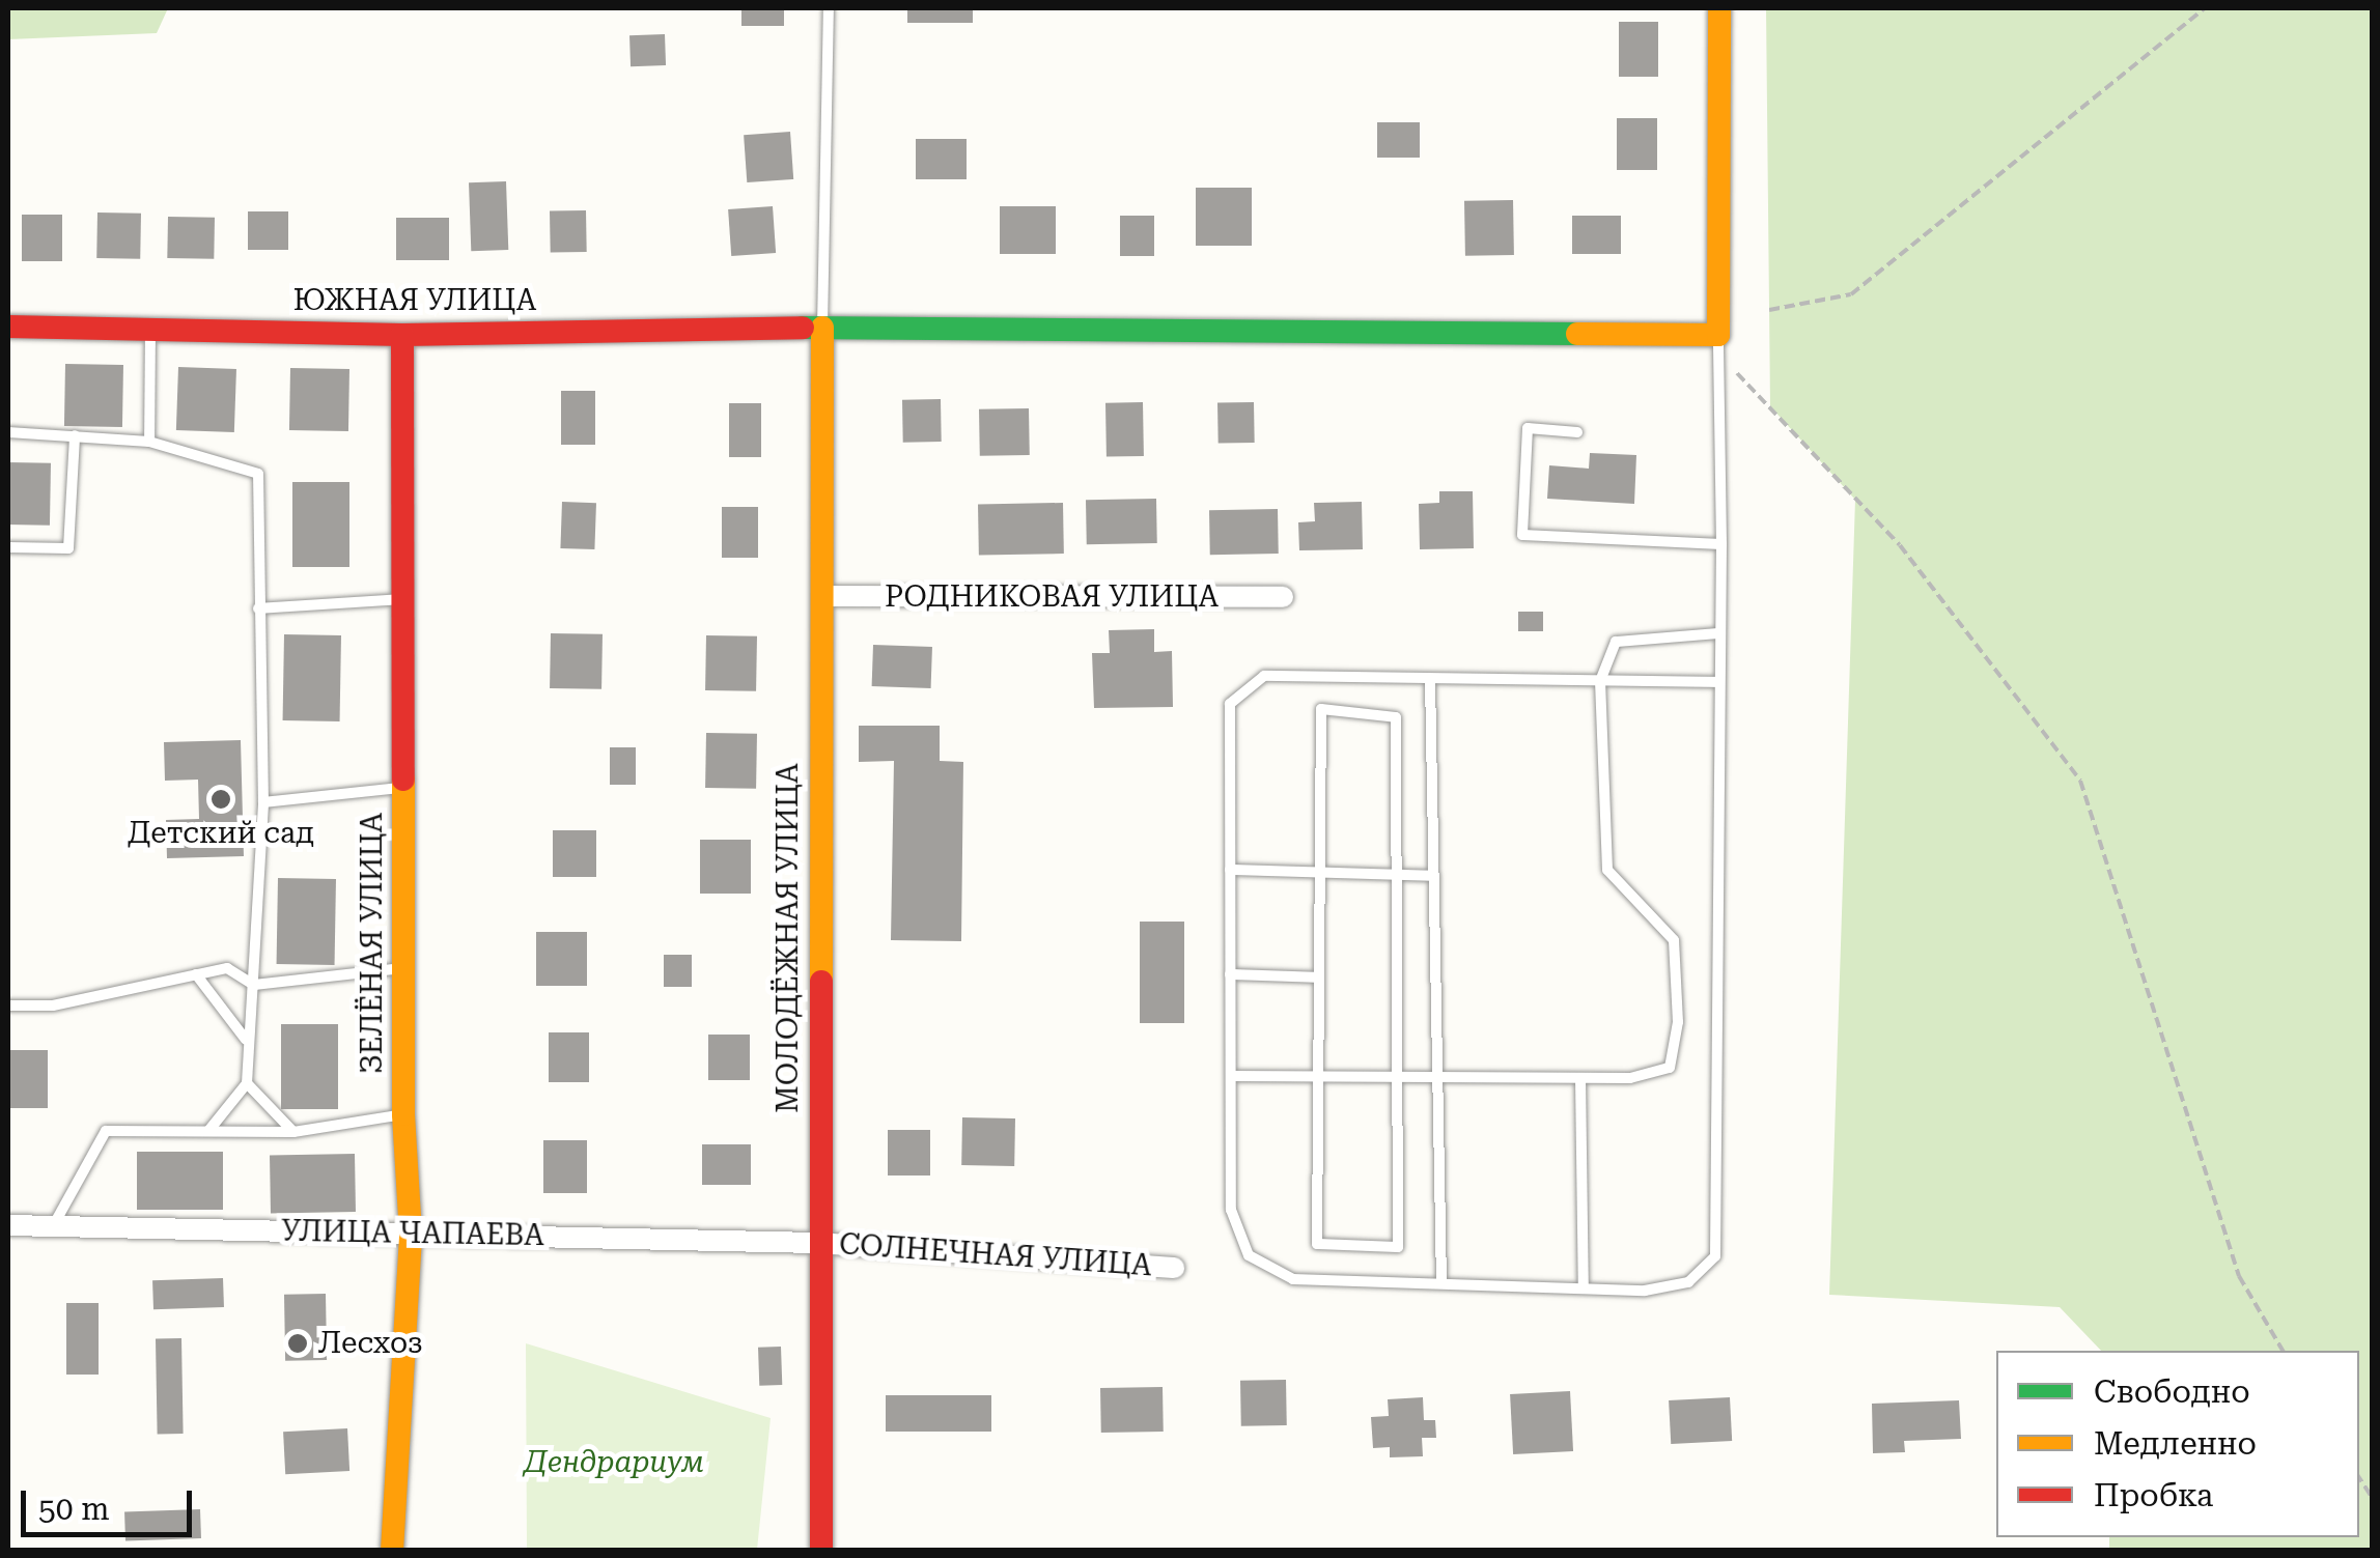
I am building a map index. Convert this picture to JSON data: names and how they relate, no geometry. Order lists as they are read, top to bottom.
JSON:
{
  "streets": {
    "street": [
      "ЮЖНАЯ УЛИЦА",
      "РОДНИКОВАЯ УЛИЦА",
      "МОЛОДЁЖНАЯ УЛИЦА",
      "ЗЕЛЁНАЯ УЛИЦА",
      "УЛИЦА ЧАПАЕВА",
      "СОЛНЕЧНАЯ УЛИЦА"
    ]
  },
  "crossings": [
    ["ЮЖНАЯ УЛИЦА", "МОЛОДЁЖНАЯ УЛИЦА"],
    ["ЮЖНАЯ УЛИЦА", "ЗЕЛЁНАЯ УЛИЦА"],
    ["РОДНИКОВАЯ УЛИЦА", "МОЛОДЁЖНАЯ УЛИЦА"],
    ["МОЛОДЁЖНАЯ УЛИЦА", "УЛИЦА ЧАПАЕВА"],
    ["МОЛОДЁЖНАЯ УЛИЦА", "СОЛНЕЧНАЯ УЛИЦА"],
    ["ЗЕЛЁНАЯ УЛИЦА", "УЛИЦА ЧАПАЕВА"],
    ["УЛИЦА ЧАПАЕВА", "СОЛНЕЧНАЯ УЛИЦА"]
  ],
  "parks": ["Дендрариум"],
  "places": ["Детский сад", "Лесхоз"],
  "legend": ["Свободно", "Медленно", "Пробка"],
  "scale_bar": "50 m"
}
